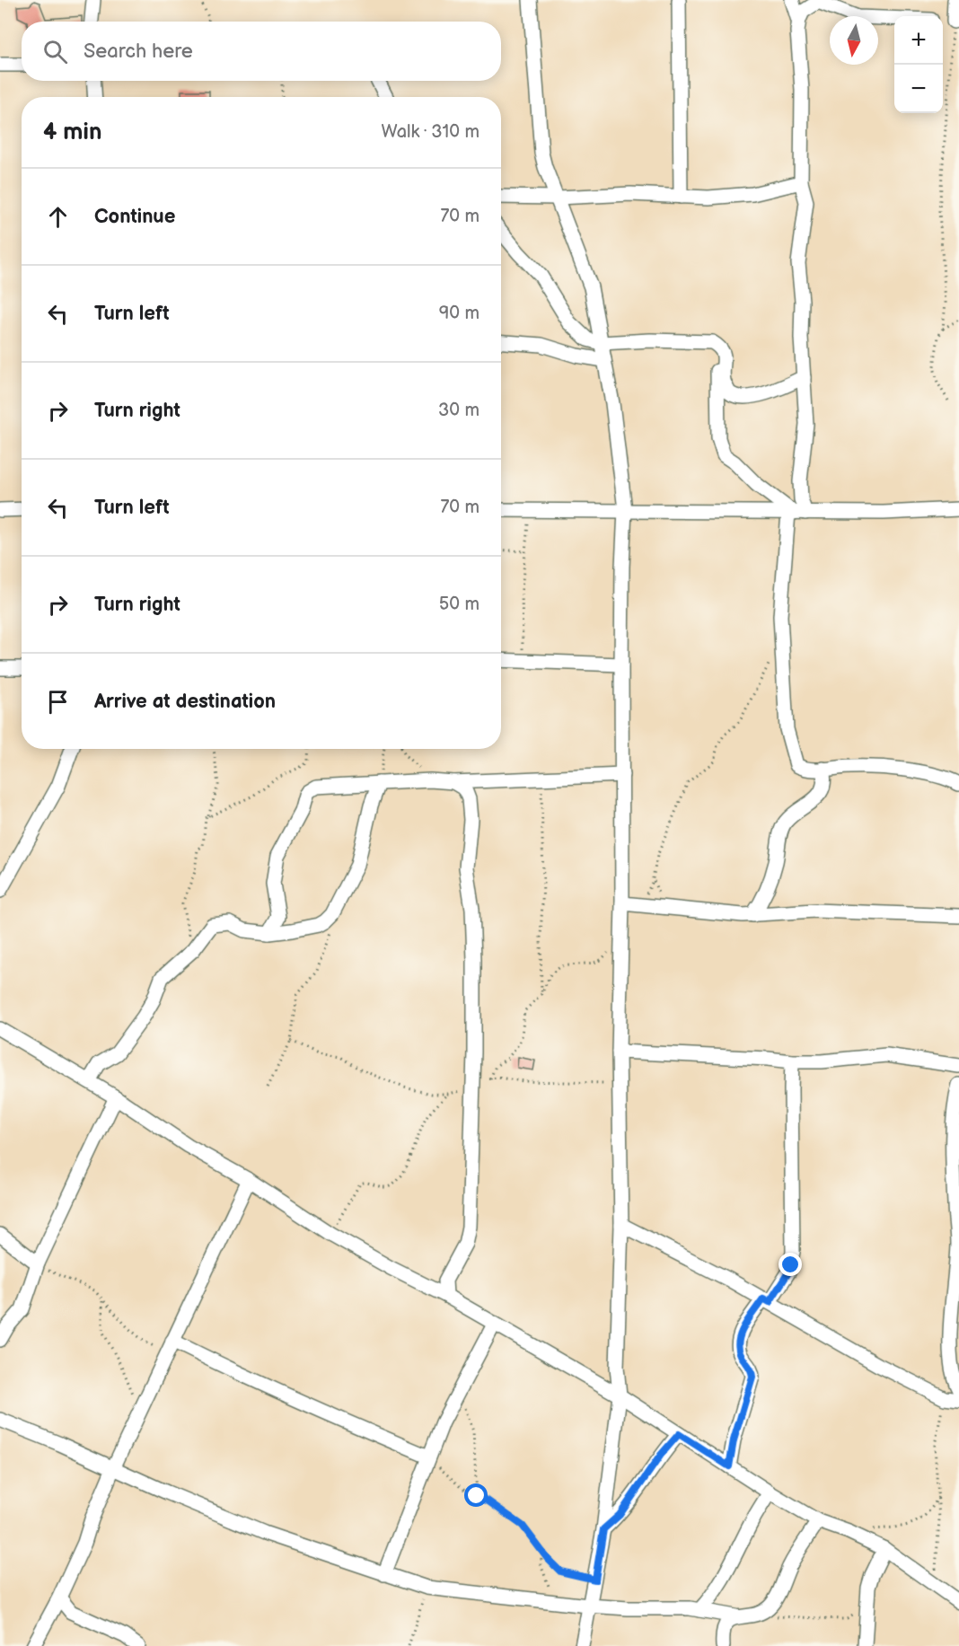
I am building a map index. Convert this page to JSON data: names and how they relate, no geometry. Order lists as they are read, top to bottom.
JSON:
{
  "north": "bottom",
  "page": {
    "map_buttons": ["+", "−"],
    "search": "Search here",
    "heading": ["4 min", "Walk · 310 m"],
    "list": [
      ["Continue", "70 m"],
      ["Turn left", "90 m"],
      ["Turn right", "30 m"],
      ["Turn left", "70 m"],
      ["Turn right", "50 m"],
      "Arrive at destination"
    ]
  }
}
